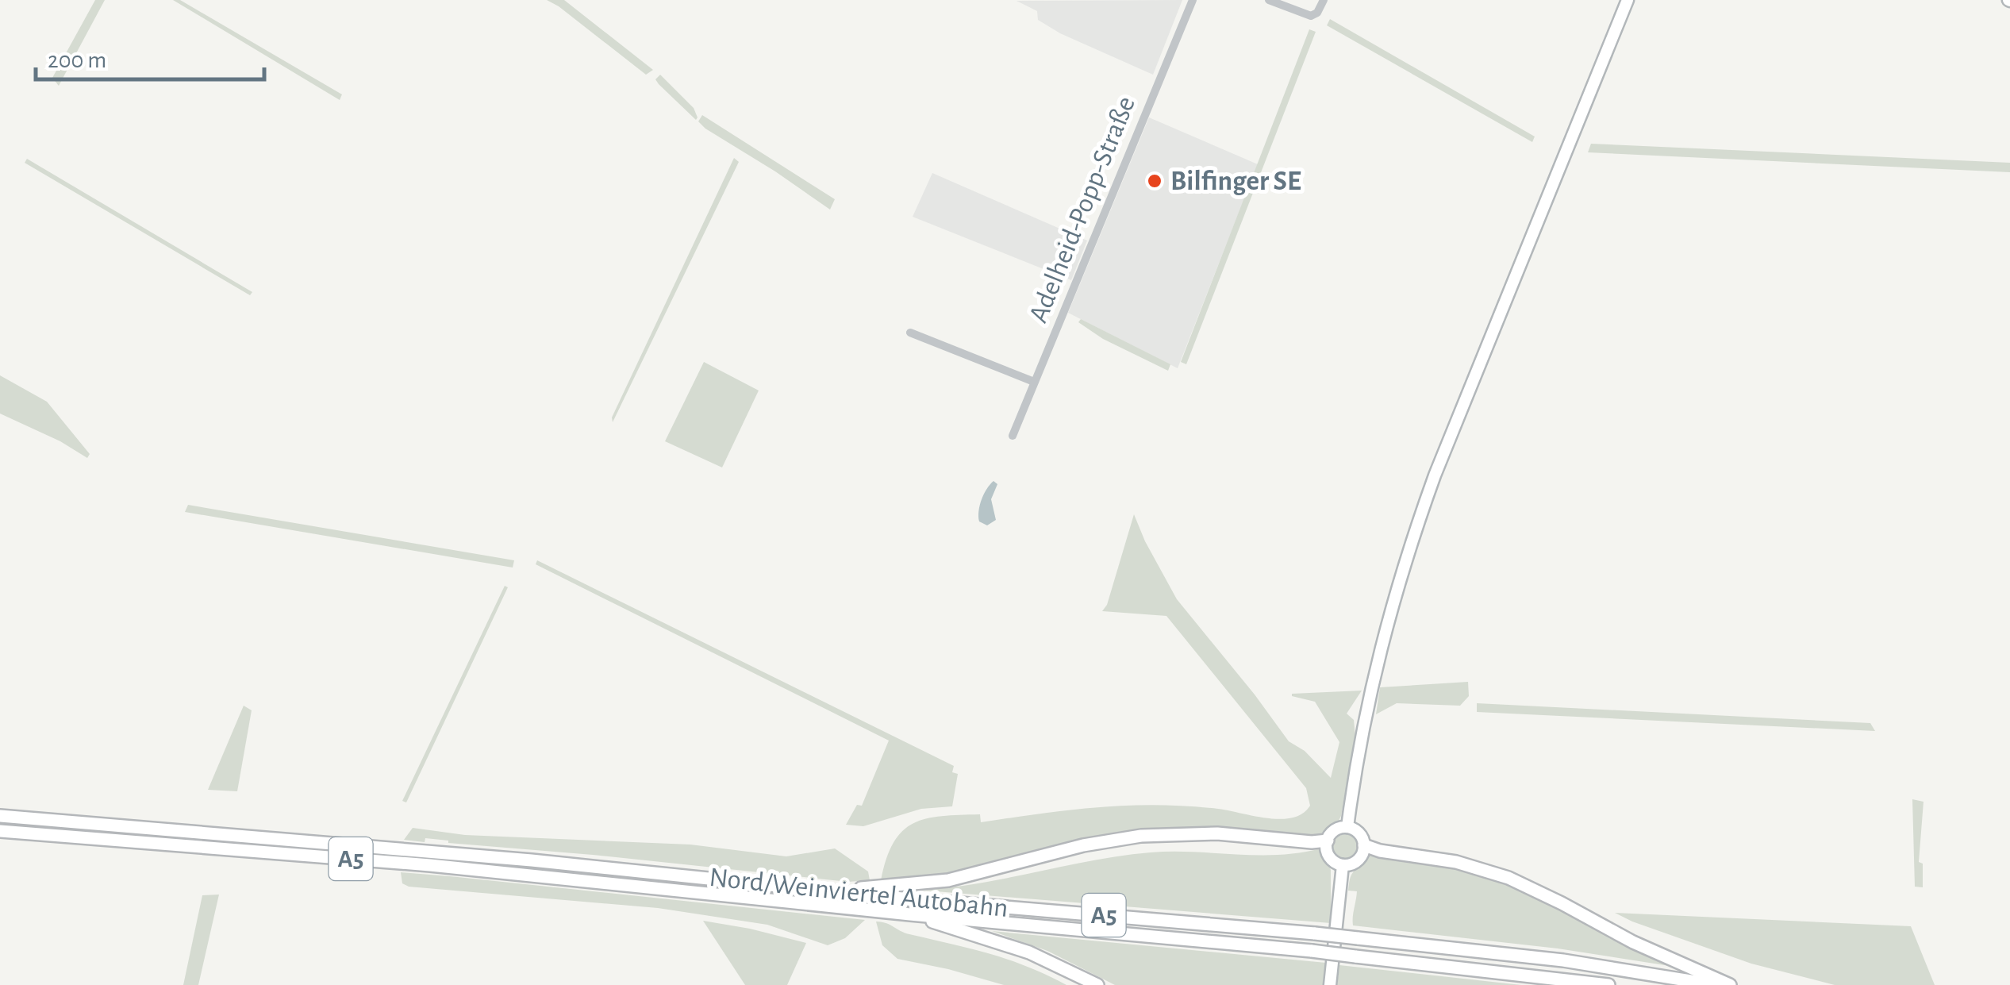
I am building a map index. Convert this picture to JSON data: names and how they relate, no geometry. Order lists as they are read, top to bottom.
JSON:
{
  "streets": {
    "highway": ["A5", "Nord/Weinviertel Autobahn"],
    "street": ["Adelheid-Popp-Straße"]
  },
  "places": ["Bilfinger SE"],
  "scale_bar": "200 m"
}
